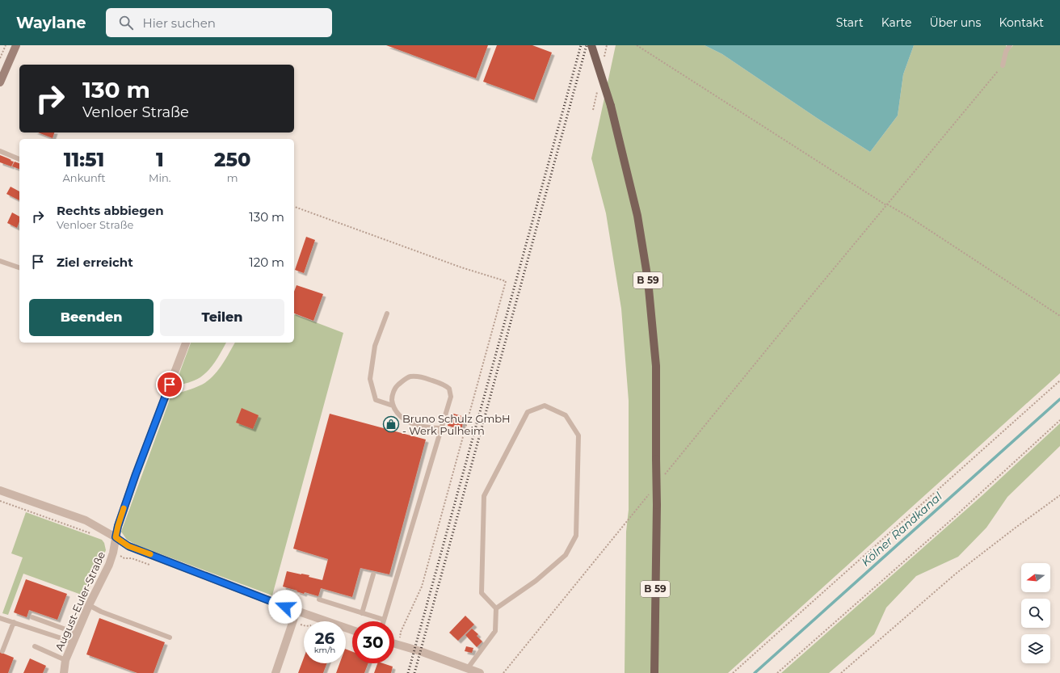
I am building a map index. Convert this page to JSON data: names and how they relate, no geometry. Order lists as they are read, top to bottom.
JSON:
{
  "streets": {
    "main road": ["B 59"],
    "street": ["August-Euler-Straße"]
  },
  "water": ["Kölner Randkanal"],
  "places": {
    "shop": ["Bruno Schulz GmbH - Werk Pulheim"]
  },
  "north": "left",
  "page": {
    "header": "Waylane",
    "search": "Hier suchen",
    "nav": [
      "Start",
      "Karte",
      "Über uns",
      "Kontakt"
    ],
    "turn": ["130 m", "Venloer Straße"],
    "eta": [
      "11:51",
      "Ankunft",
      "1",
      "Min.",
      "250",
      "m"
    ],
    "list": [
      {
        "name": "Rechts abbiegen",
        "note": "Venloer Straße",
        "value": "130 m"
      },
      {
        "name": "Ziel erreicht",
        "value": "120 m"
      }
    ],
    "buttons": ["Beenden", "Teilen"],
    "speed": "26 km/h",
    "limit": "30"
  }
}
